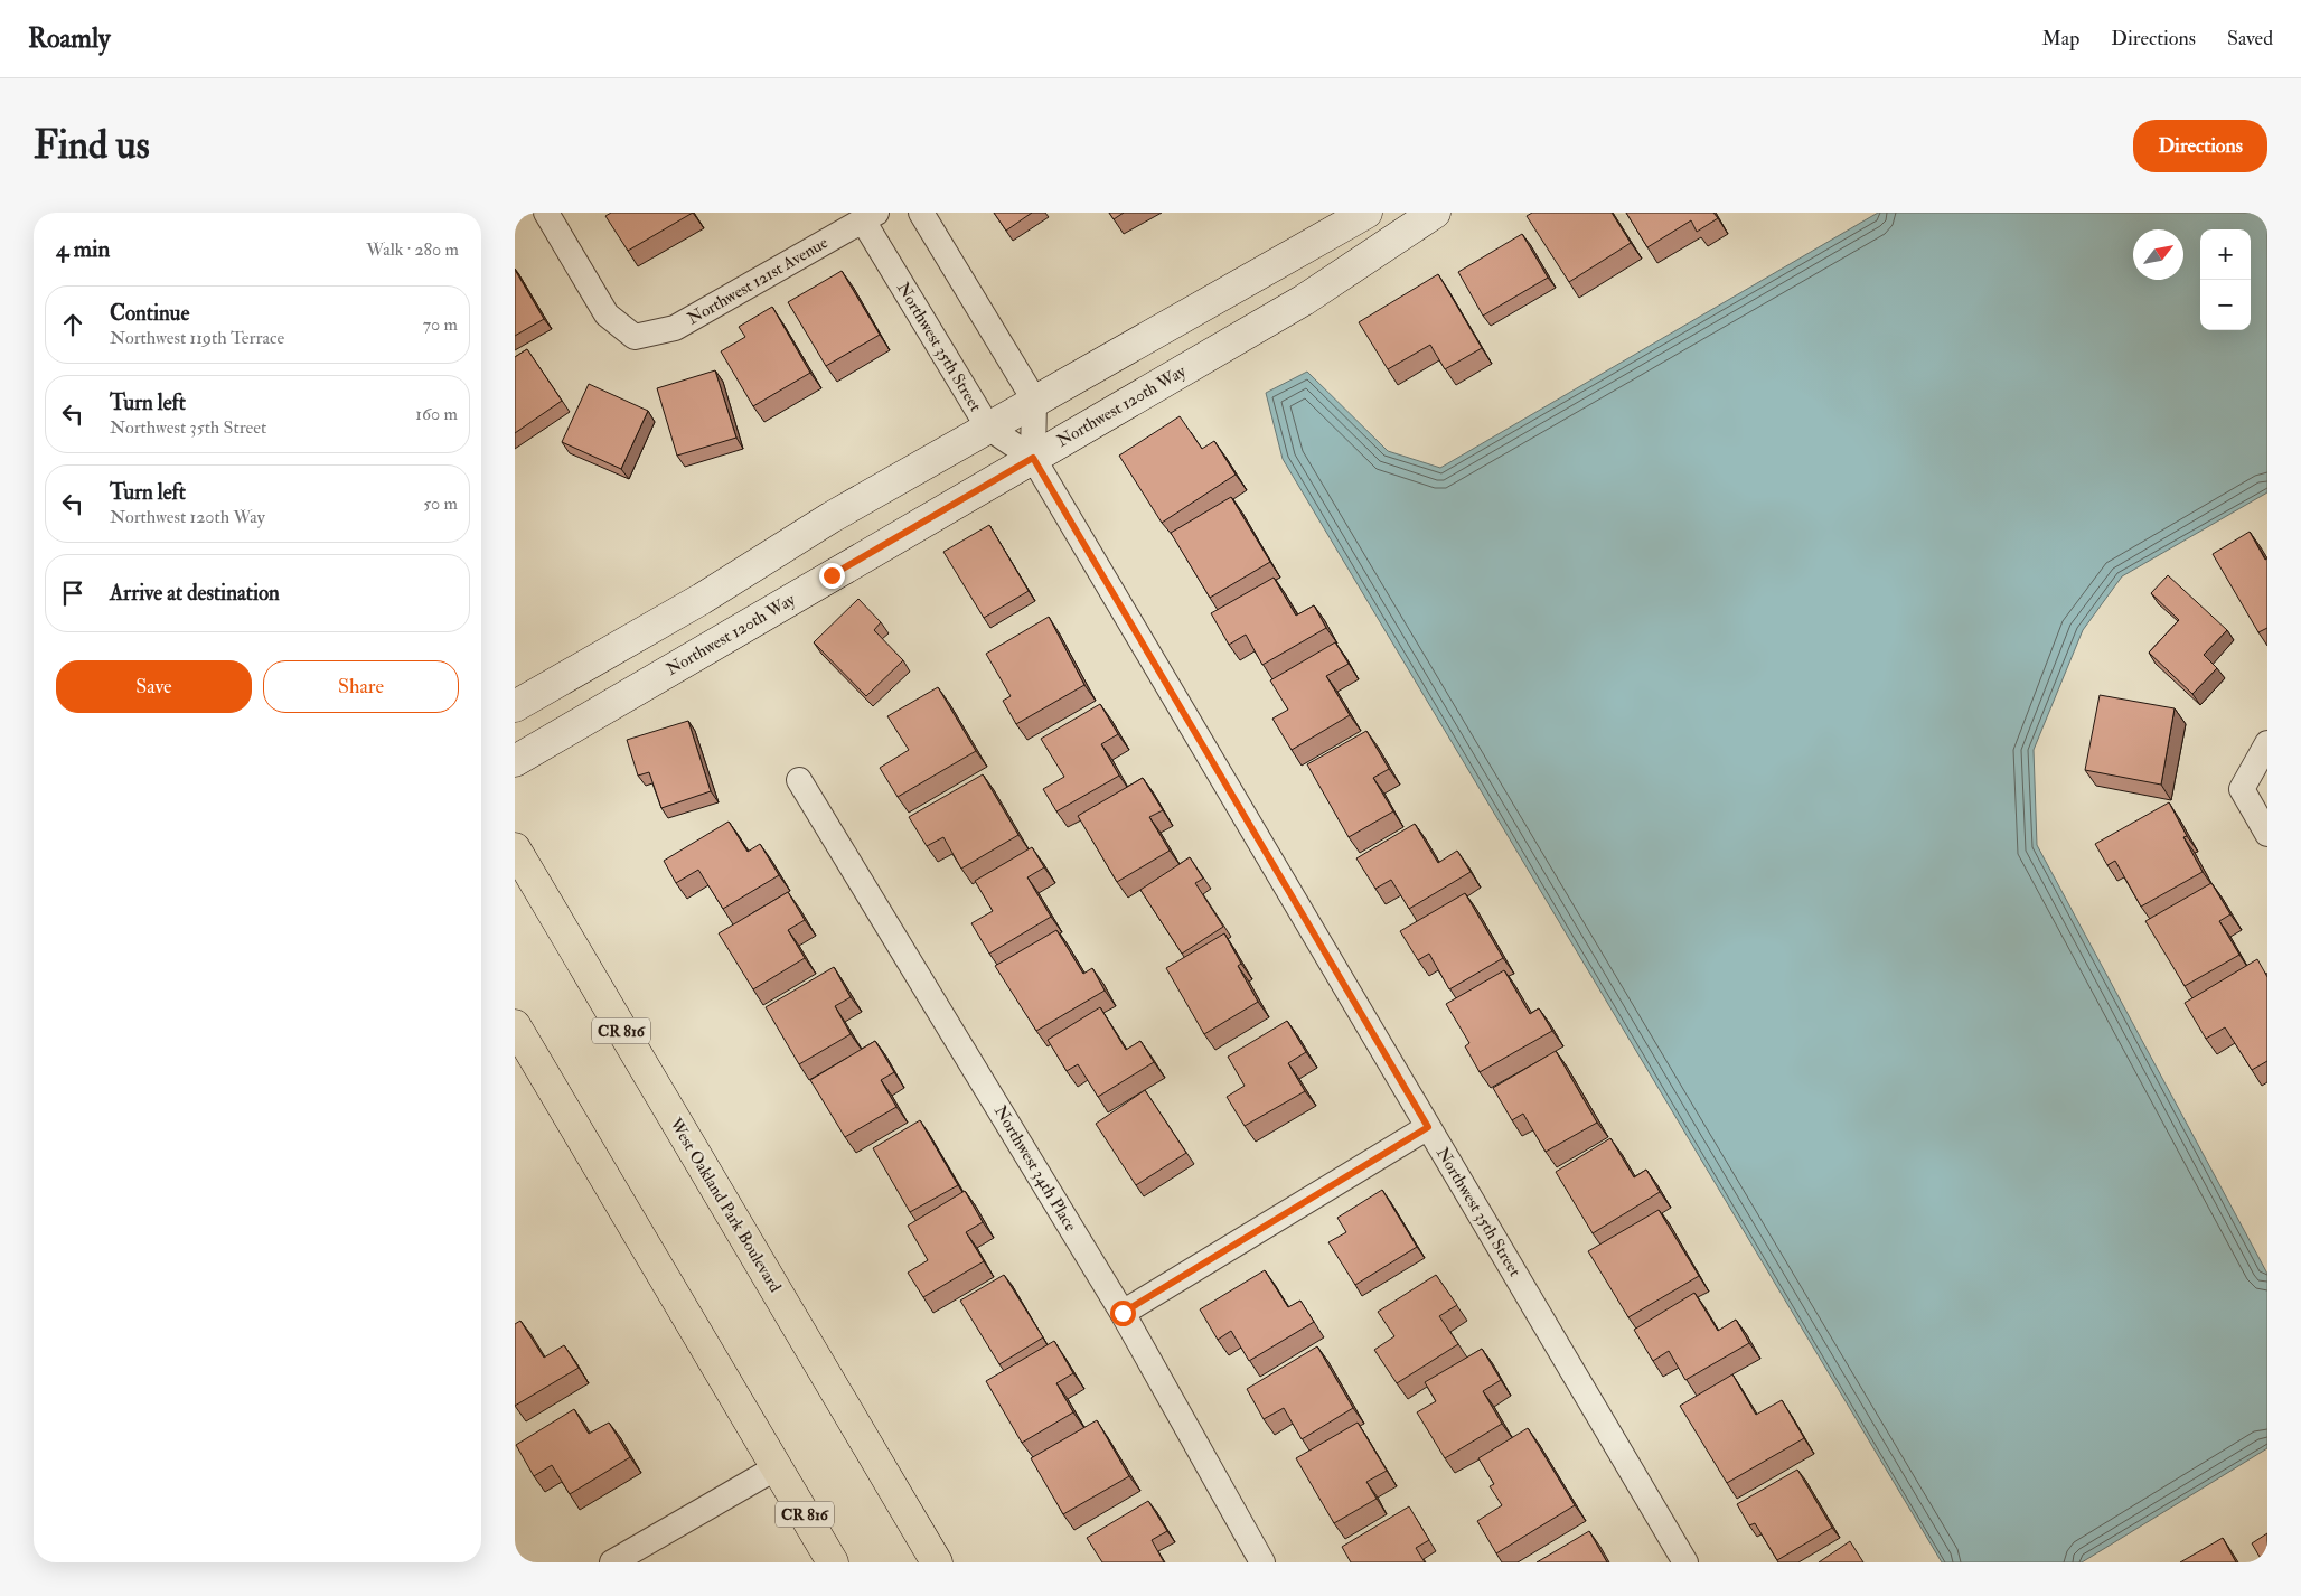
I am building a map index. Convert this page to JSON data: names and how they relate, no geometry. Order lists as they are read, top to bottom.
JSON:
{
  "streets": {
    "main road": ["CR 816", "West Oakland Park Boulevard"],
    "street": [
      "Northwest 121st Avenue",
      "Northwest 35th Street",
      "Northwest 120th Way",
      "Northwest 34th Place"
    ]
  },
  "crossings": [
    ["Northwest 121st Avenue", "Northwest 35th Street"],
    ["Northwest 35th Street", "Northwest 120th Way"]
  ],
  "north": "top right",
  "page": {
    "header": "Roamly",
    "nav": ["Map", "Directions", "Saved"],
    "buttons": [
      "Directions",
      ["Save", "Share"]
    ],
    "title": "Find us",
    "heading": ["4 min", "Walk · 280 m"],
    "map_buttons": ["+", "−"],
    "list": [
      ["Continue", "Northwest 119th Terrace", "70 m"],
      ["Turn left", "Northwest 35th Street", "160 m"],
      ["Turn left", "Northwest 120th Way", "50 m"],
      "Arrive at destination"
    ]
  }
}
